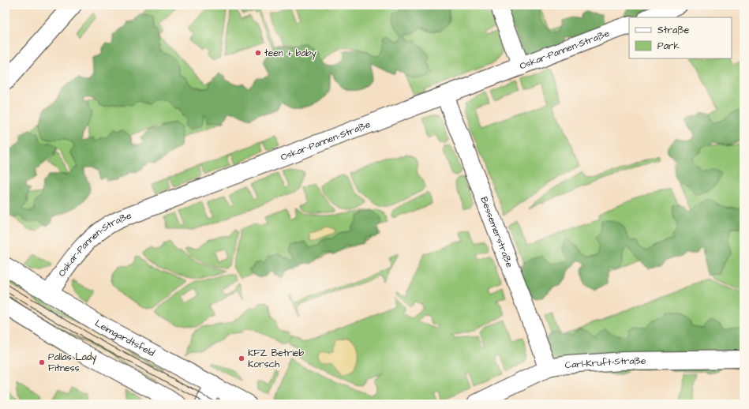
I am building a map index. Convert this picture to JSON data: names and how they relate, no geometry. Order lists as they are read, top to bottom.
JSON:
{
  "streets": {
    "street": [
      "Oskar-Pannen-Straße",
      "Bessemerstraße",
      "Leimgardtsfeld",
      "Carl-Kruft-Straße"
    ]
  },
  "crossings": [
    ["Oskar-Pannen-Straße", "Bessemerstraße"],
    ["Oskar-Pannen-Straße", "Leimgardtsfeld"],
    ["Bessemerstraße", "Carl-Kruft-Straße"]
  ],
  "places": ["teen + baby", "KFZ Betrieb Korsch", "Pallas Lady Fitness"],
  "legend": ["Straße", "Park"]
}
